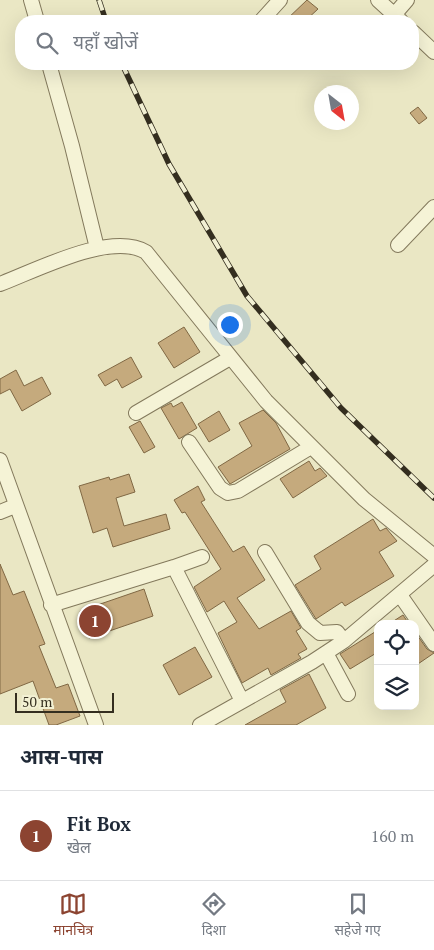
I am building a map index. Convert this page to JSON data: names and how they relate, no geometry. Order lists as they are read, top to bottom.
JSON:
{
  "scale_bar": "50 m",
  "north": "bottom right",
  "page": {
    "search": "यहाँ खोजें",
    "pins": "1",
    "scale": "50 m",
    "heading": "आस-पास",
    "list": [
      {
        "mark": "1",
        "name": "Fit Box",
        "note": "खेल",
        "value": "160 m"
      }
    ],
    "nav": ["मानचित्र", "दिशा", "सहेजे गए"]
  }
}
